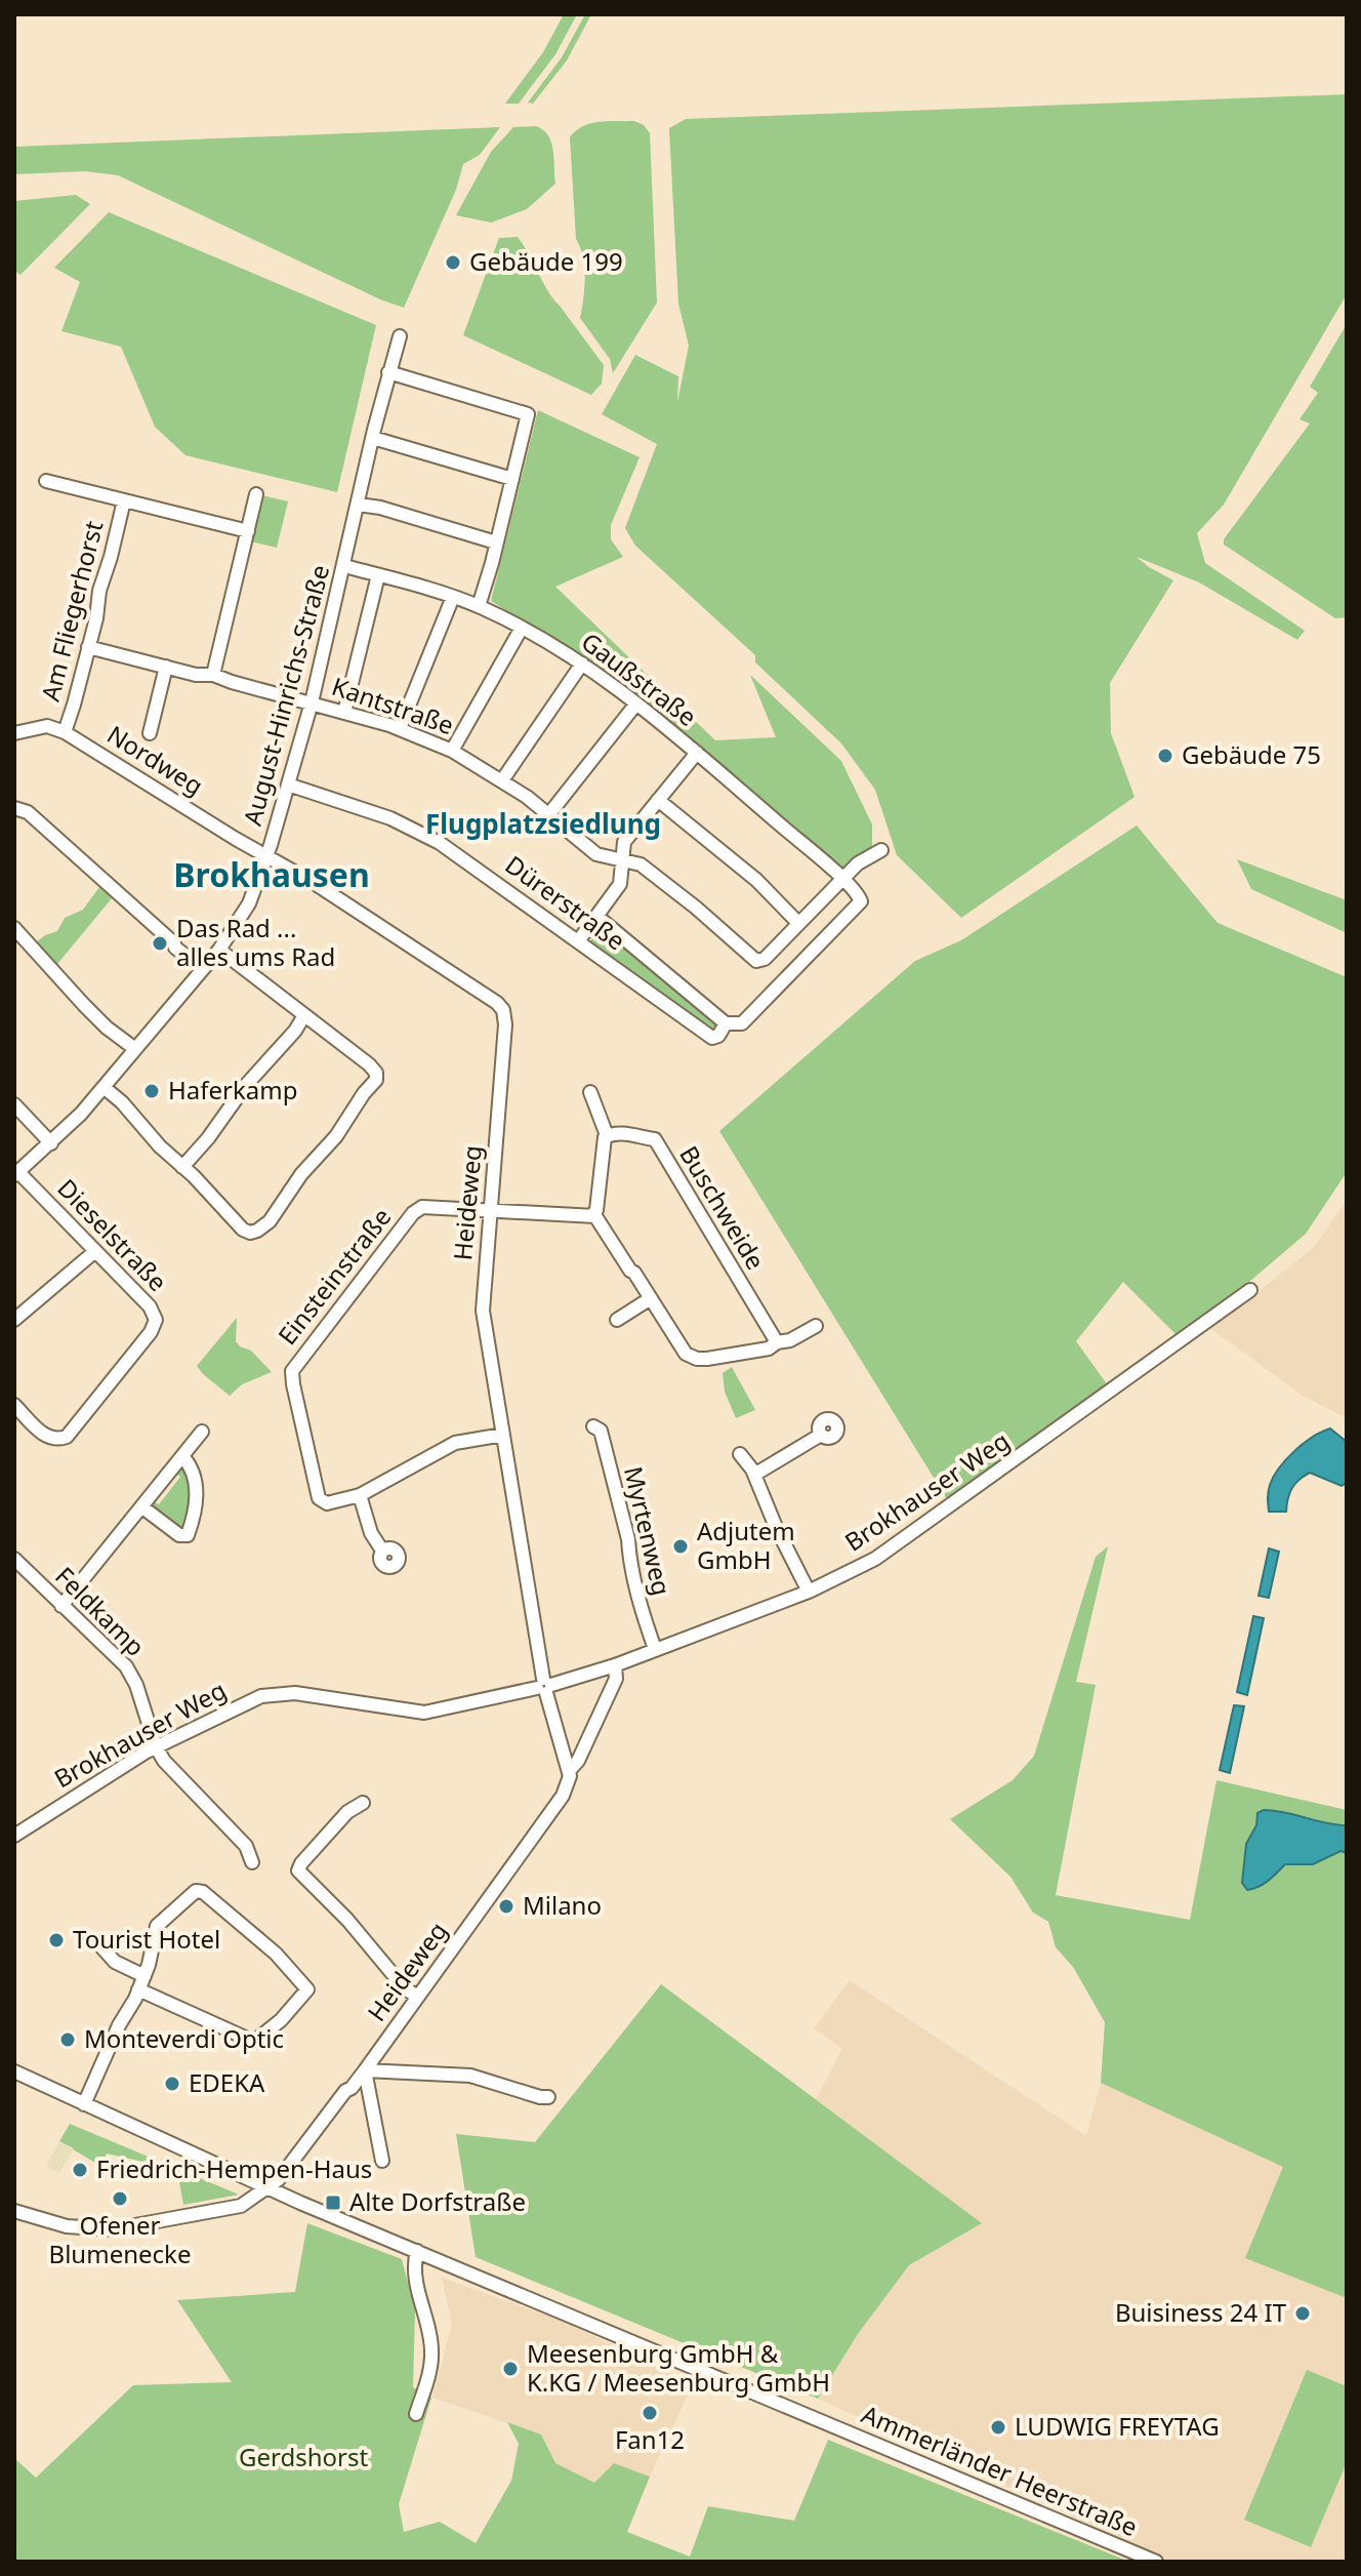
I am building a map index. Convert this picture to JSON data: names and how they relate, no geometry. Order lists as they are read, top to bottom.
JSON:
{
  "streets": {
    "street": [
      "Am Fliegerhorst",
      "Gaußstraße",
      "August-Hinrichs-Straße",
      "Kantstraße",
      "Nordweg",
      "Dürerstraße",
      "Heideweg",
      "Buschweide",
      "Dieselstraße",
      "Einsteinstraße",
      "Brokhauser Weg",
      "Myrtenweg",
      "Feldkamp",
      "Ammerländer Heerstraße"
    ]
  },
  "crossings": [
    ["Am Fliegerhorst", "Kantstraße"],
    ["Am Fliegerhorst", "Nordweg"],
    ["Gaußstraße", "August-Hinrichs-Straße"],
    ["Gaußstraße", "Dürerstraße"],
    ["August-Hinrichs-Straße", "Kantstraße"],
    ["August-Hinrichs-Straße", "Nordweg"],
    ["August-Hinrichs-Straße", "Dürerstraße"],
    ["August-Hinrichs-Straße", "Heideweg"],
    ["August-Hinrichs-Straße", "Dieselstraße"],
    ["Nordweg", "Heideweg"],
    ["Heideweg", "Einsteinstraße"],
    ["Heideweg", "Brokhauser Weg"],
    ["Heideweg", "Ammerländer Heerstraße"],
    ["Brokhauser Weg", "Myrtenweg"],
    ["Brokhauser Weg", "Feldkamp"]
  ],
  "districts": ["Flugplatzsiedlung", "Brokhausen"],
  "parks": ["Gerdshorst"],
  "places": {
    "other": [
      "Gebäude 199",
      "Gebäude 75",
      "Das Rad ... alles ums Rad",
      "Haferkamp",
      "Adjutem GmbH",
      "Milano",
      "Tourist Hotel",
      "Monteverdi Optic",
      "EDEKA",
      "Friedrich-Hempen-Haus",
      "Ofener Blumenecke",
      "Buisiness 24 IT",
      "Meesenburg GmbH & K.KG / Meesenburg GmbH",
      "Fan12",
      "LUDWIG FREYTAG"
    ],
    "transit": ["Alte Dorfstraße"]
  }
}
